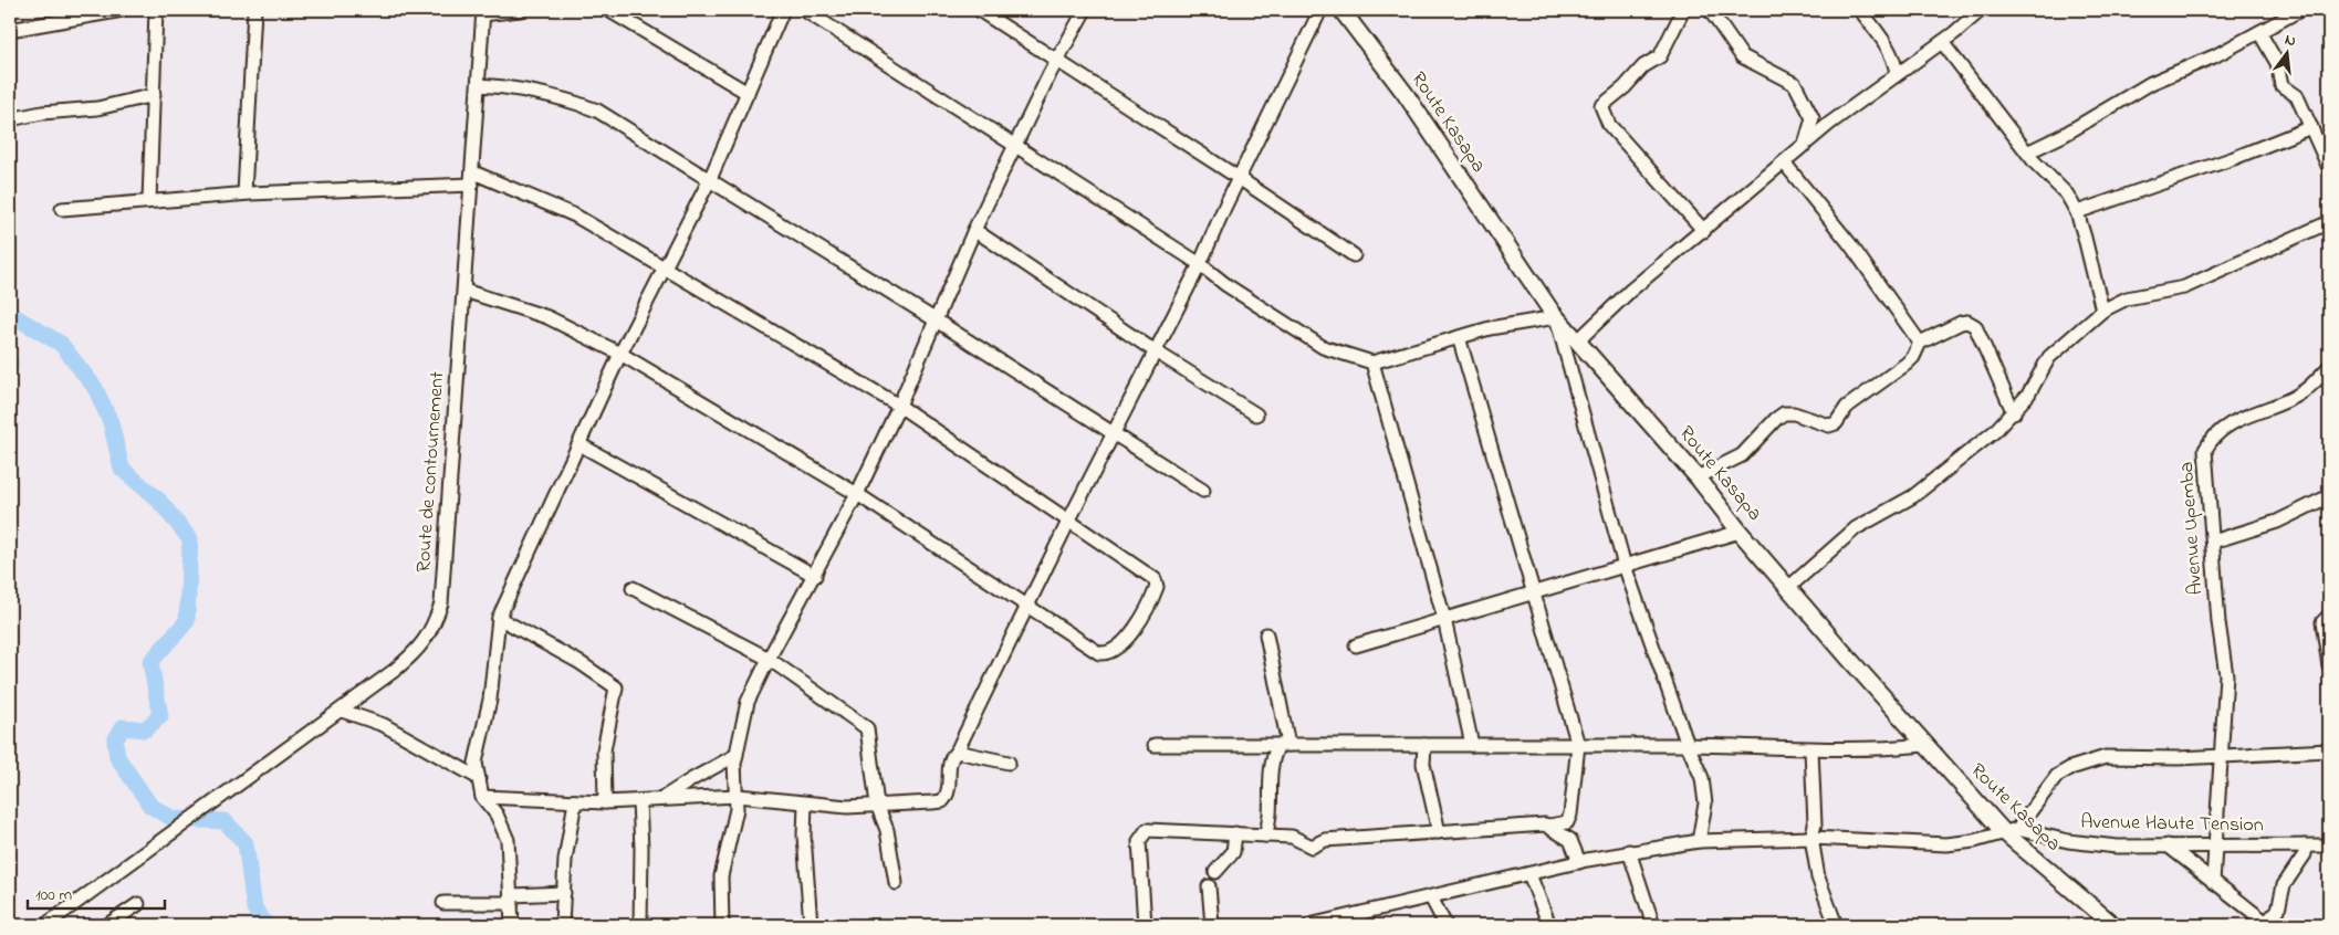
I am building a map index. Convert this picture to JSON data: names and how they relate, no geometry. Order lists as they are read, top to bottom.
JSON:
{
  "streets": {
    "main road": ["Route Kasapa"],
    "street": ["Route de contournement", "Avenue Upemba", "Avenue Haute Tension"]
  },
  "crossings": [
    ["Route Kasapa", "Avenue Haute Tension"],
    ["Avenue Upemba", "Avenue Haute Tension"]
  ],
  "scale_bar": "100 m",
  "north": "top"
}
